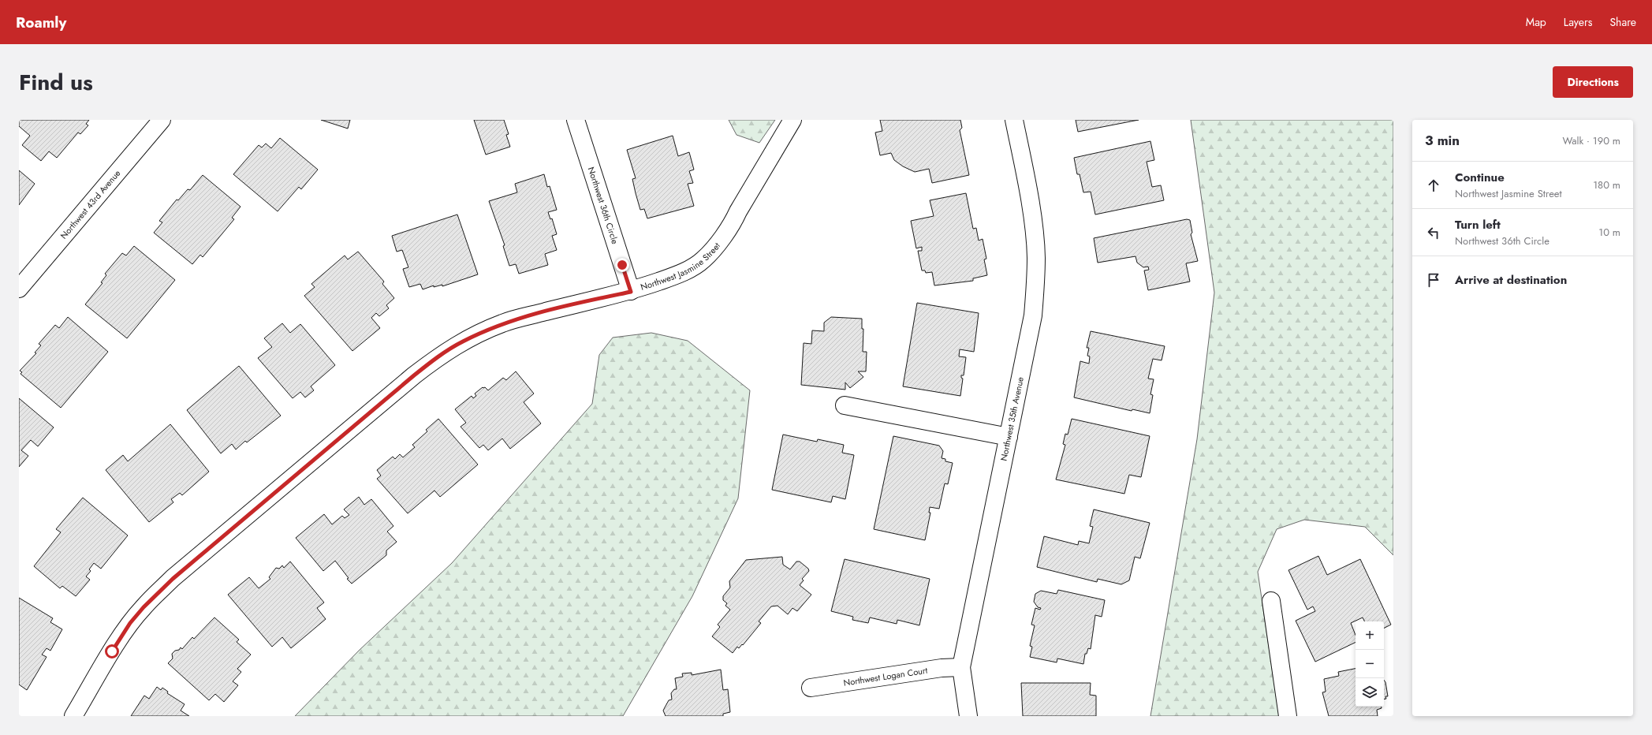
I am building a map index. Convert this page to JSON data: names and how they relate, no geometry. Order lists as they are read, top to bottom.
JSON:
{
  "streets": {
    "street": [
      "Northwest 43rd Avenue",
      "Northwest 36th Circle",
      "Northwest Jasmine Street",
      "Northwest 35th Avenue",
      "Northwest Logan Court"
    ]
  },
  "crossings": [
    ["Northwest 36th Circle", "Northwest Jasmine Street"],
    ["Northwest 35th Avenue", "Northwest Logan Court"]
  ],
  "page": {
    "header": "Roamly",
    "nav": ["Map", "Layers", "Share"],
    "title": "Find us",
    "buttons": "Directions",
    "heading": ["3 min", "Walk · 190 m"],
    "list": [
      ["Continue", "Northwest Jasmine Street", "180 m"],
      ["Turn left", "Northwest 36th Circle", "10 m"],
      "Arrive at destination"
    ],
    "map_buttons": ["+", "−"]
  }
}
